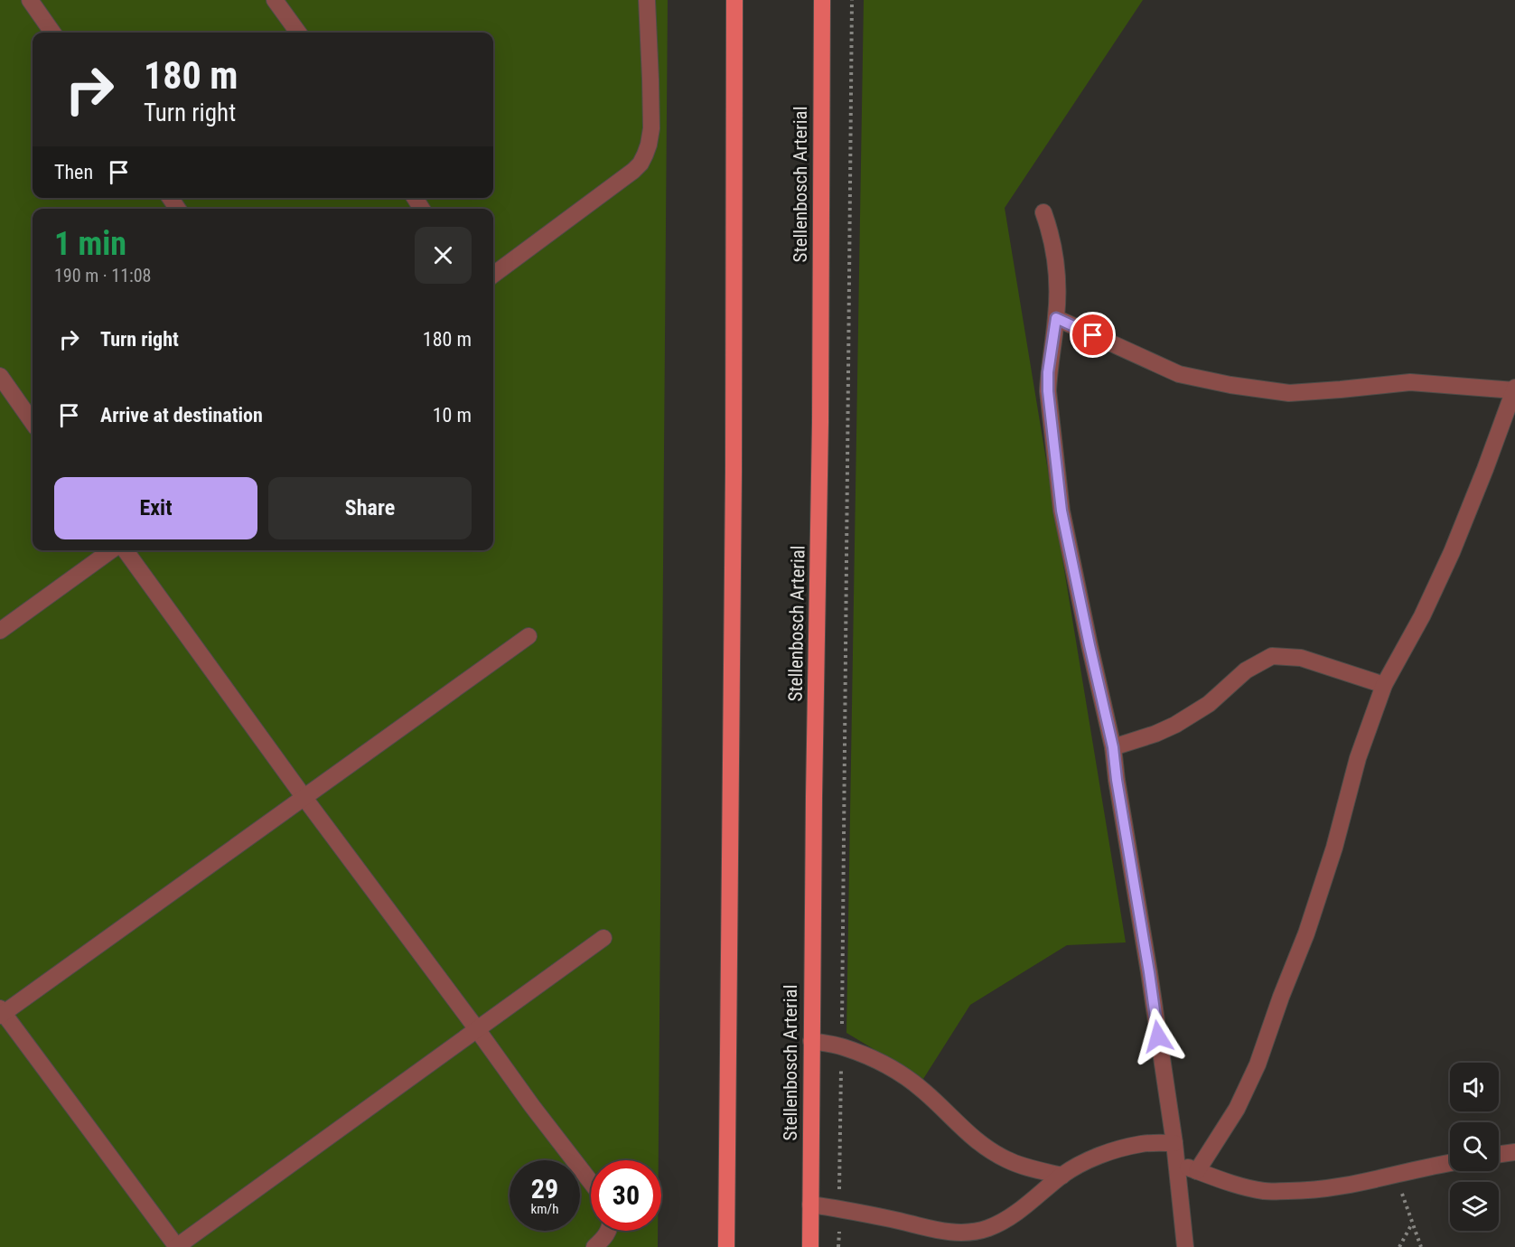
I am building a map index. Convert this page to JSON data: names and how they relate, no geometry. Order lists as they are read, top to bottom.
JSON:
{
  "streets": {
    "main road": ["Stellenbosch Arterial"]
  },
  "page": {
    "turn": ["180 m", "Turn right"],
    "then": "Then",
    "heading": ["1 min", "190 m · 11:08"],
    "list": [
      {
        "name": "Turn right",
        "value": "180 m"
      },
      {
        "name": "Arrive at destination",
        "value": "10 m"
      }
    ],
    "buttons": ["Exit", "Share"],
    "speed": "29 km/h",
    "limit": "30"
  }
}
